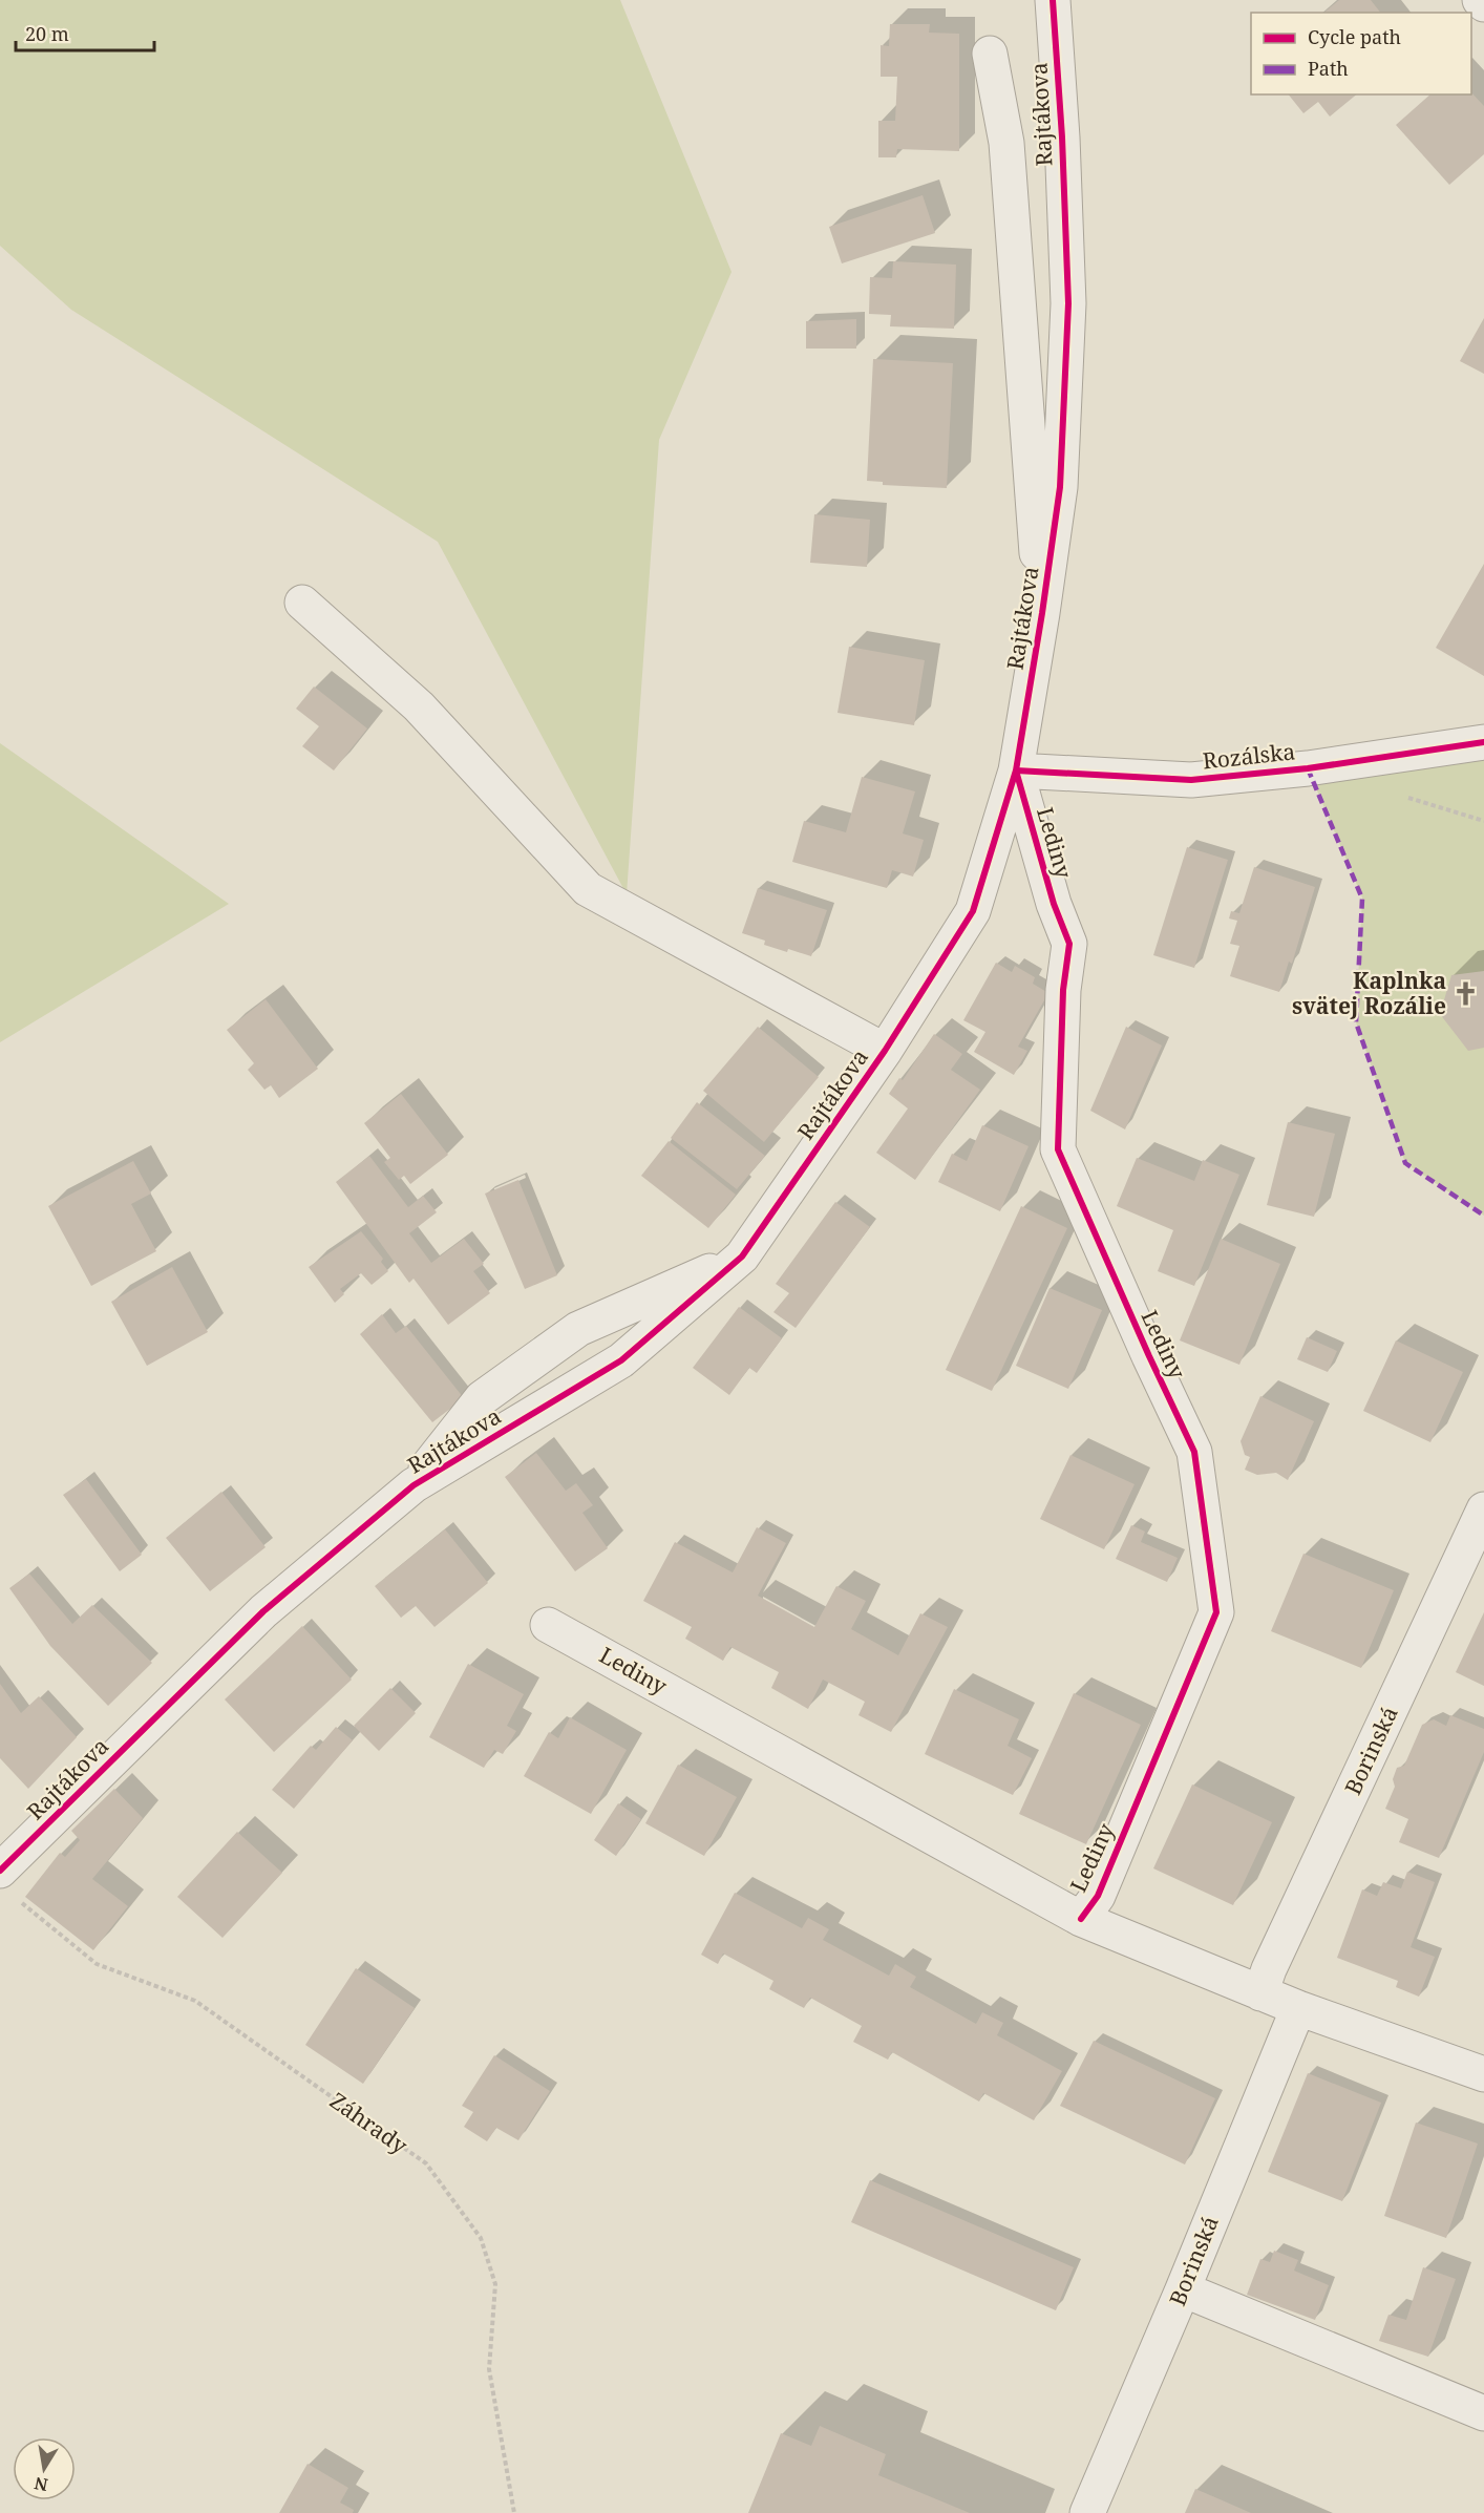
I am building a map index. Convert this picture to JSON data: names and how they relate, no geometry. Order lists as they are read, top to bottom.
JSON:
{
  "streets": {
    "street": [
      "Rajtákova",
      "Rozálska",
      "Lediny",
      "Borinská"
    ],
    "path": ["Záhrady"]
  },
  "crossings": [
    ["Rajtákova", "Rozálska"],
    ["Rajtákova", "Lediny"],
    ["Rozálska", "Lediny"],
    ["Lediny", "Borinská"]
  ],
  "places": {
    "church": ["Kaplnka svätej Rozálie"]
  },
  "legend": ["Cycle path", "Path"],
  "scale_bar": "20 m",
  "north": "bottom"
}
